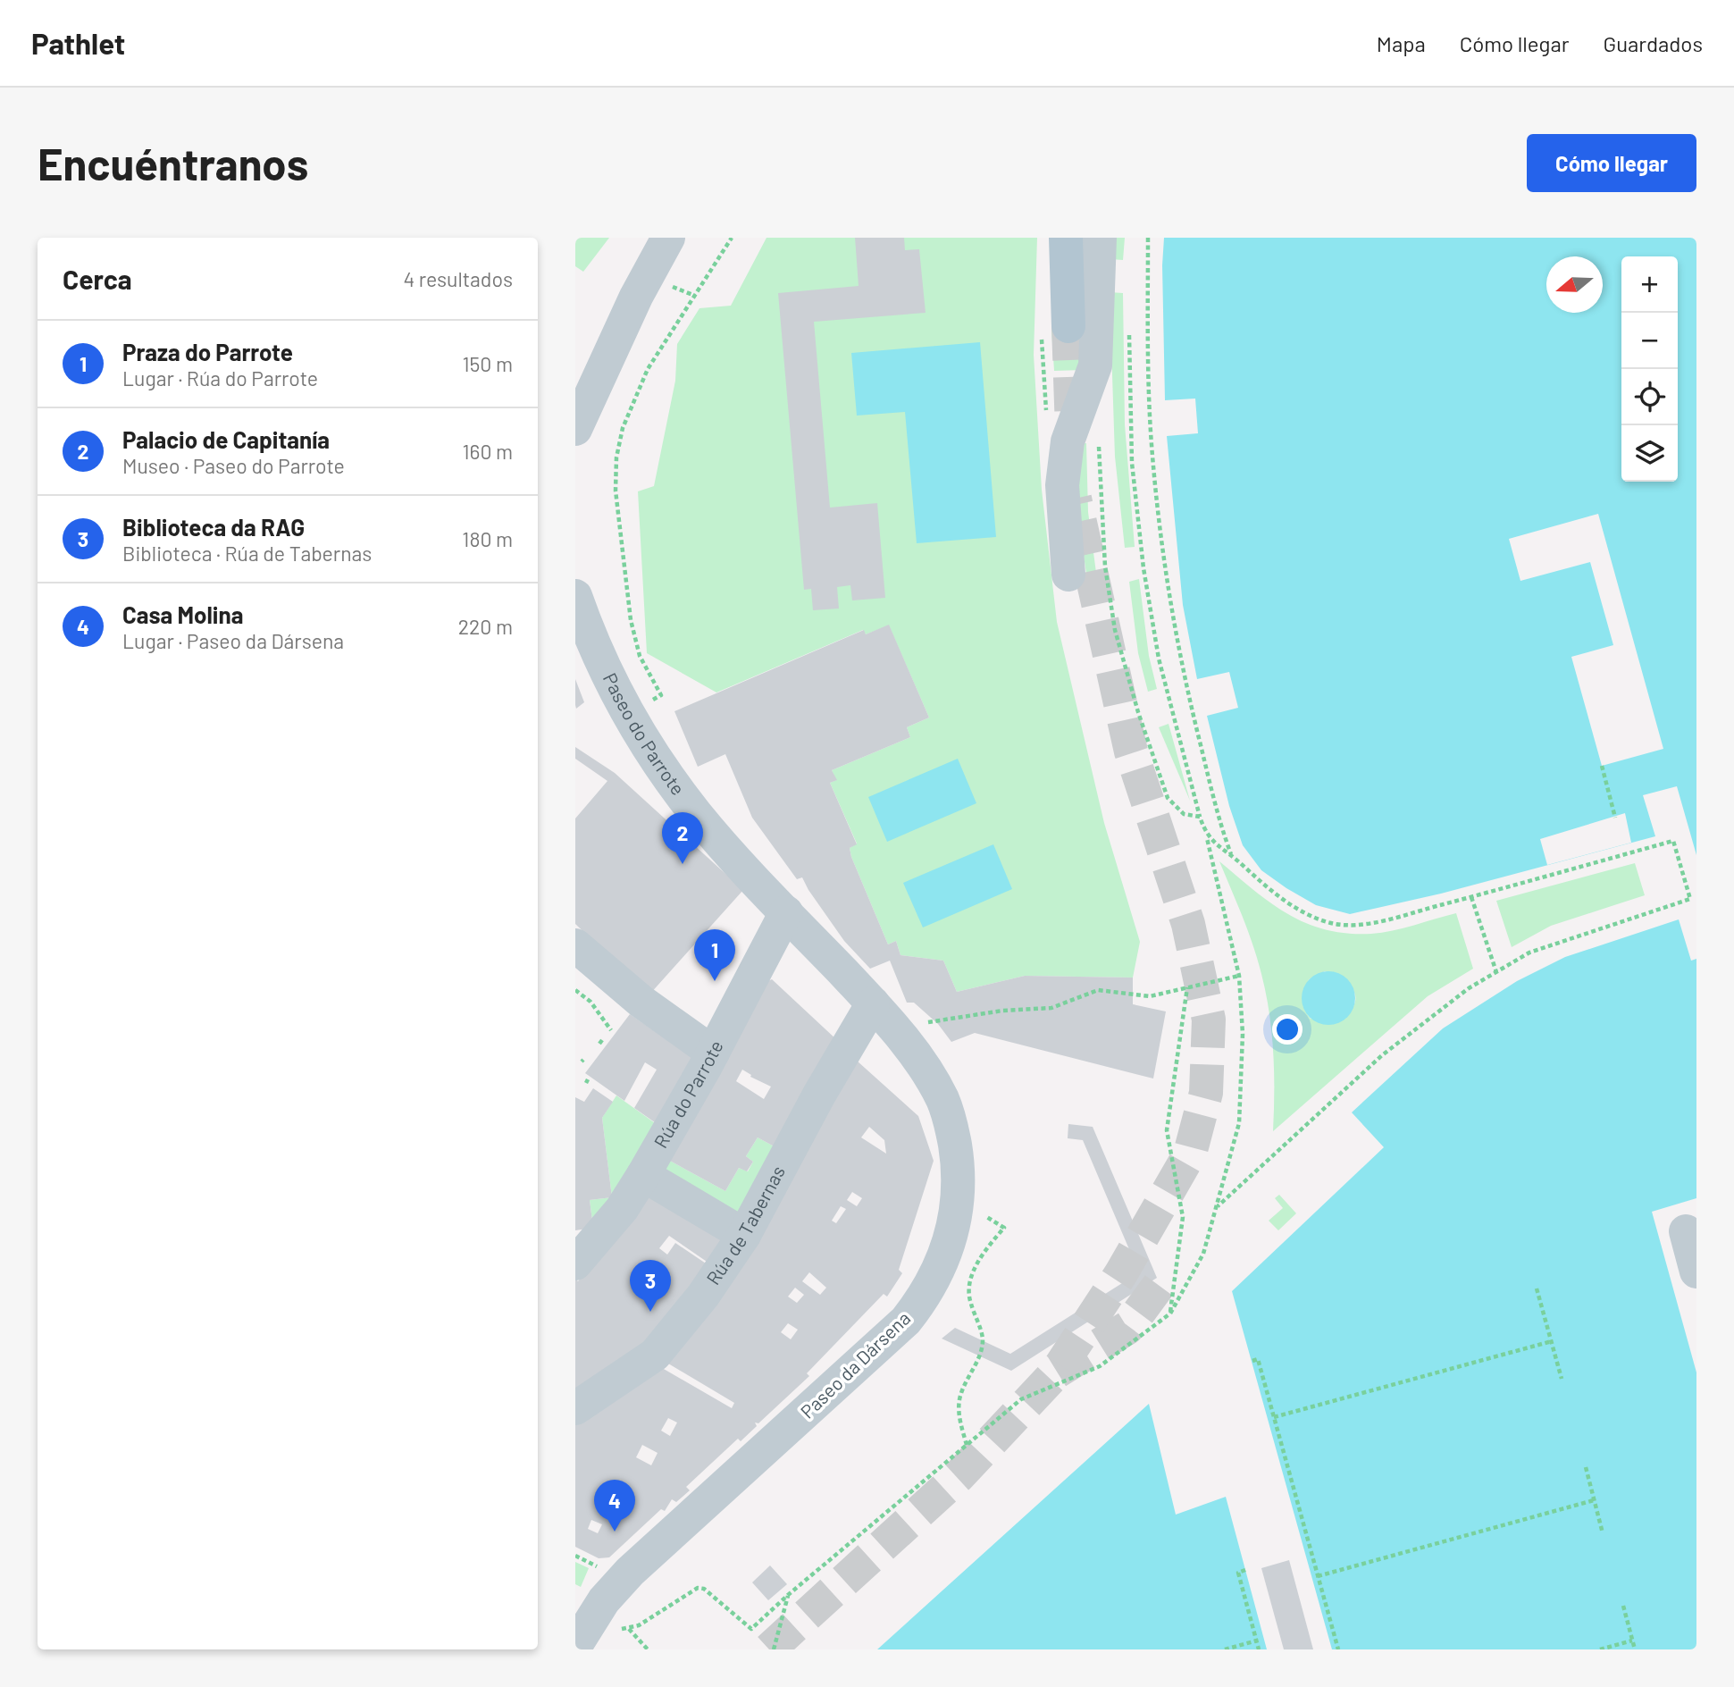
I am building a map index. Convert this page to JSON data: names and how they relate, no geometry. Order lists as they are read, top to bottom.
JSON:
{
  "streets": {
    "street": [
      "Paseo do Parrote",
      "Rúa do Parrote",
      "Rúa de Tabernas",
      "Paseo da Dársena"
    ]
  },
  "crossings": [
    ["Paseo do Parrote", "Rúa do Parrote"],
    ["Paseo do Parrote", "Paseo da Dársena"],
    ["Rúa do Parrote", "Paseo da Dársena"],
    ["Rúa de Tabernas", "Paseo da Dársena"]
  ],
  "north": "left",
  "page": {
    "header": "Pathlet",
    "nav": ["Mapa", "Cómo llegar", "Guardados"],
    "buttons": "Cómo llegar",
    "title": "Encuéntranos",
    "heading": ["Cerca", "4 resultados"],
    "map_buttons": ["+", "−"],
    "list": [
      {
        "mark": "1",
        "name": "Praza do Parrote",
        "note": "Lugar · Rúa do Parrote",
        "value": "150 m"
      },
      {
        "mark": "2",
        "name": "Palacio de Capitanía",
        "note": "Museo · Paseo do Parrote",
        "value": "160 m"
      },
      {
        "mark": "3",
        "name": "Biblioteca da RAG",
        "note": "Biblioteca · Rúa de Tabernas",
        "value": "180 m"
      },
      {
        "mark": "4",
        "name": "Casa Molina",
        "note": "Lugar · Paseo da Dársena",
        "value": "220 m"
      }
    ],
    "pins": [
      "2",
      "1",
      "3",
      "4"
    ]
  }
}
